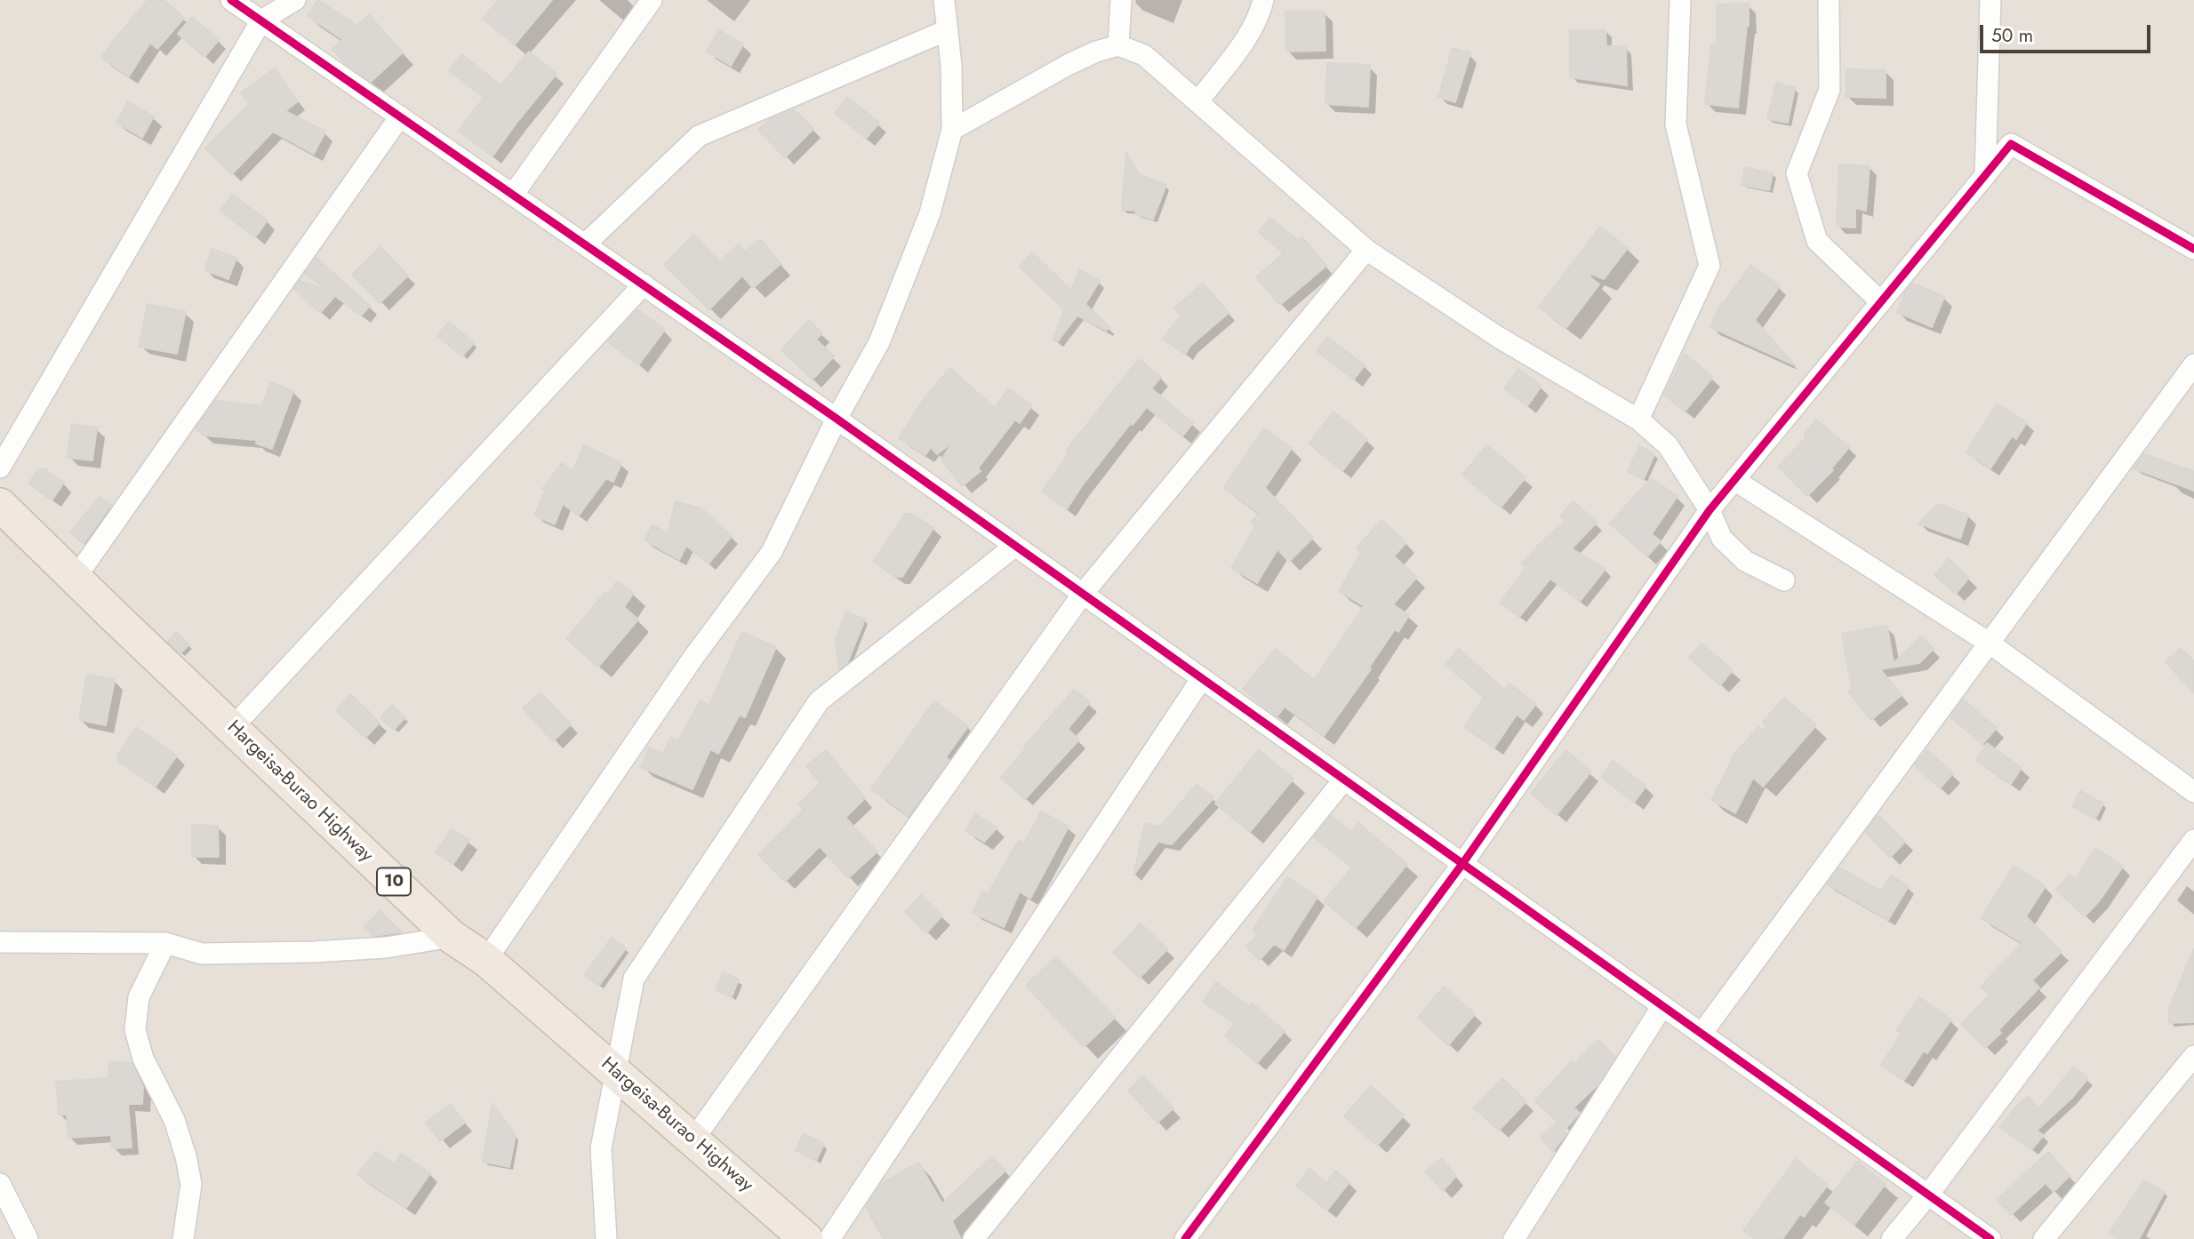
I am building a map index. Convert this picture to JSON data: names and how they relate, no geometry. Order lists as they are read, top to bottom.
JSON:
{
  "streets": {
    "highway": ["Hargeisa-Burao Highway", "10"]
  },
  "scale_bar": "50 m"
}
